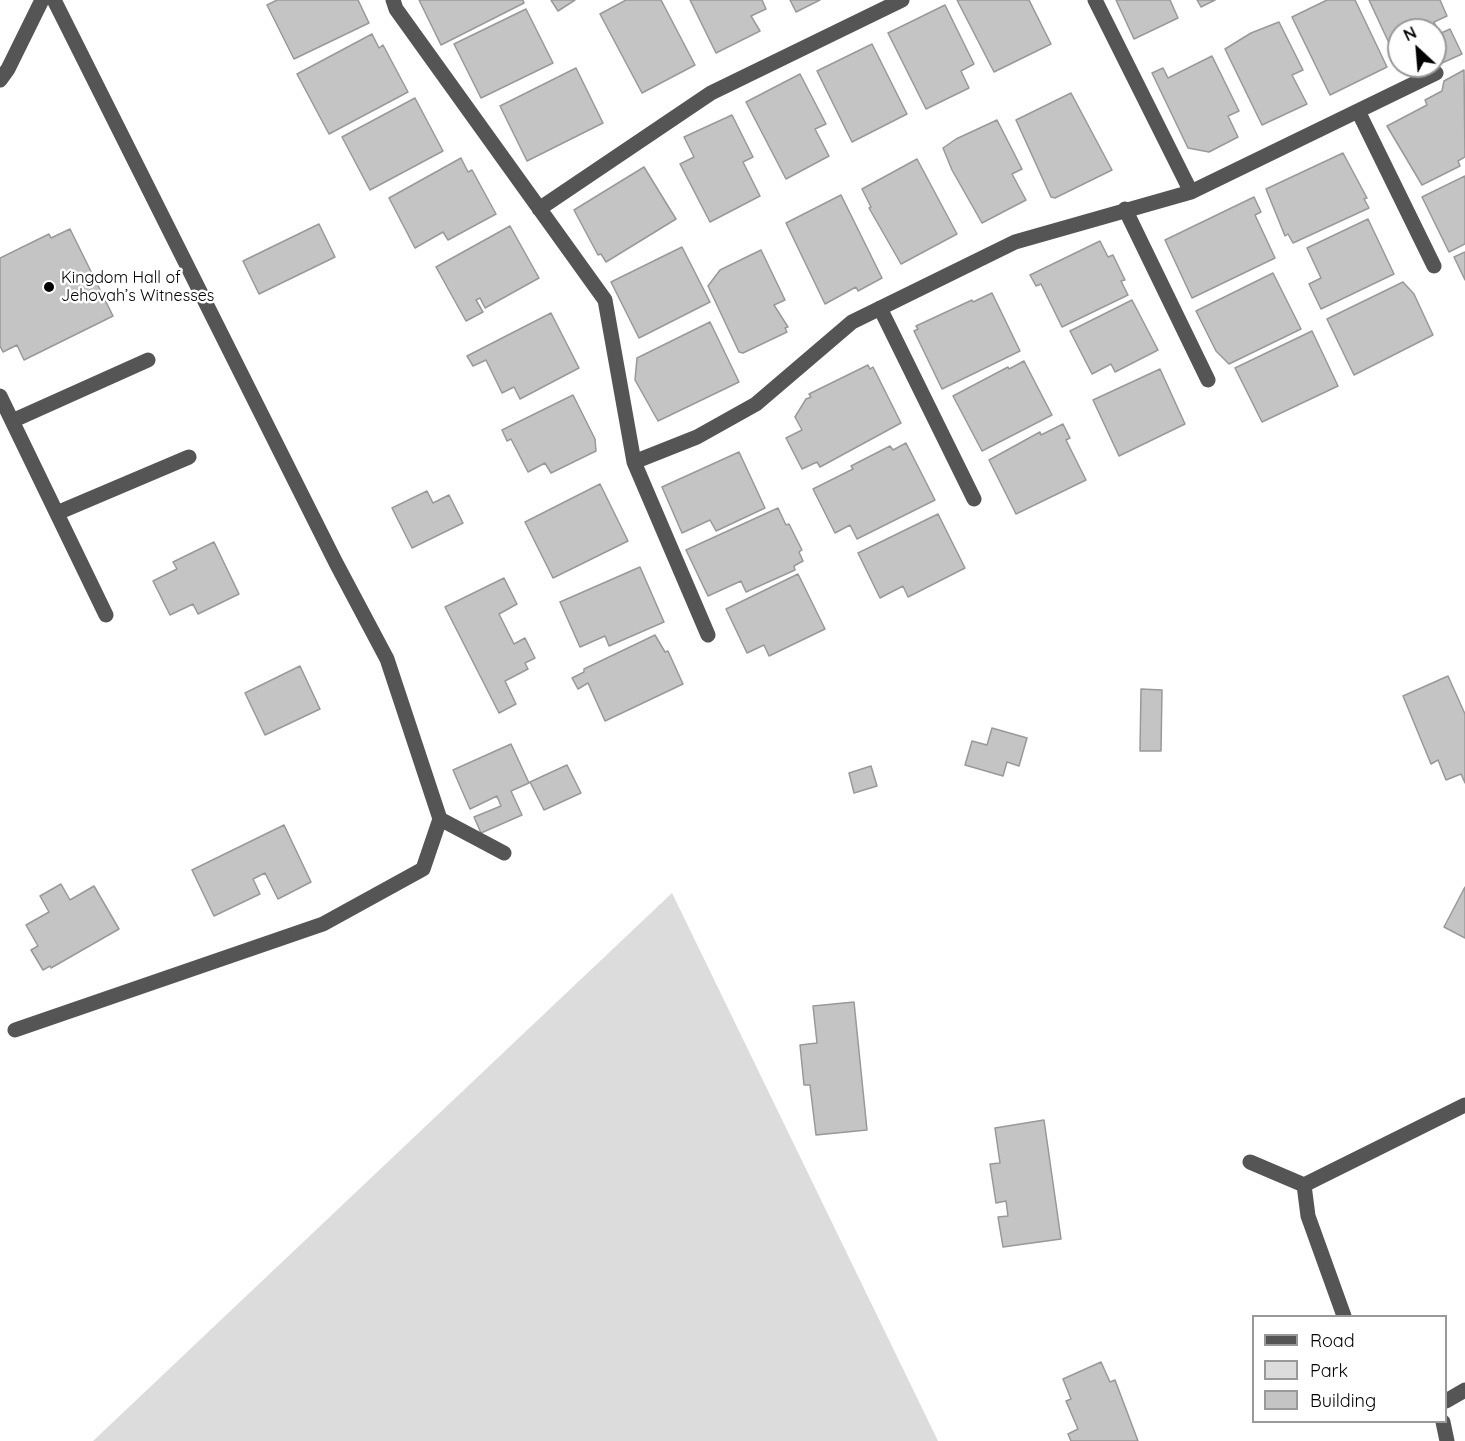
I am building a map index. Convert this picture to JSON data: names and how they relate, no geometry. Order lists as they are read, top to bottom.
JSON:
{
  "places": ["Kingdom Hall of Jehovah’s Witnesses"],
  "legend": ["Road", "Park", "Building"],
  "north": "top left"
}
